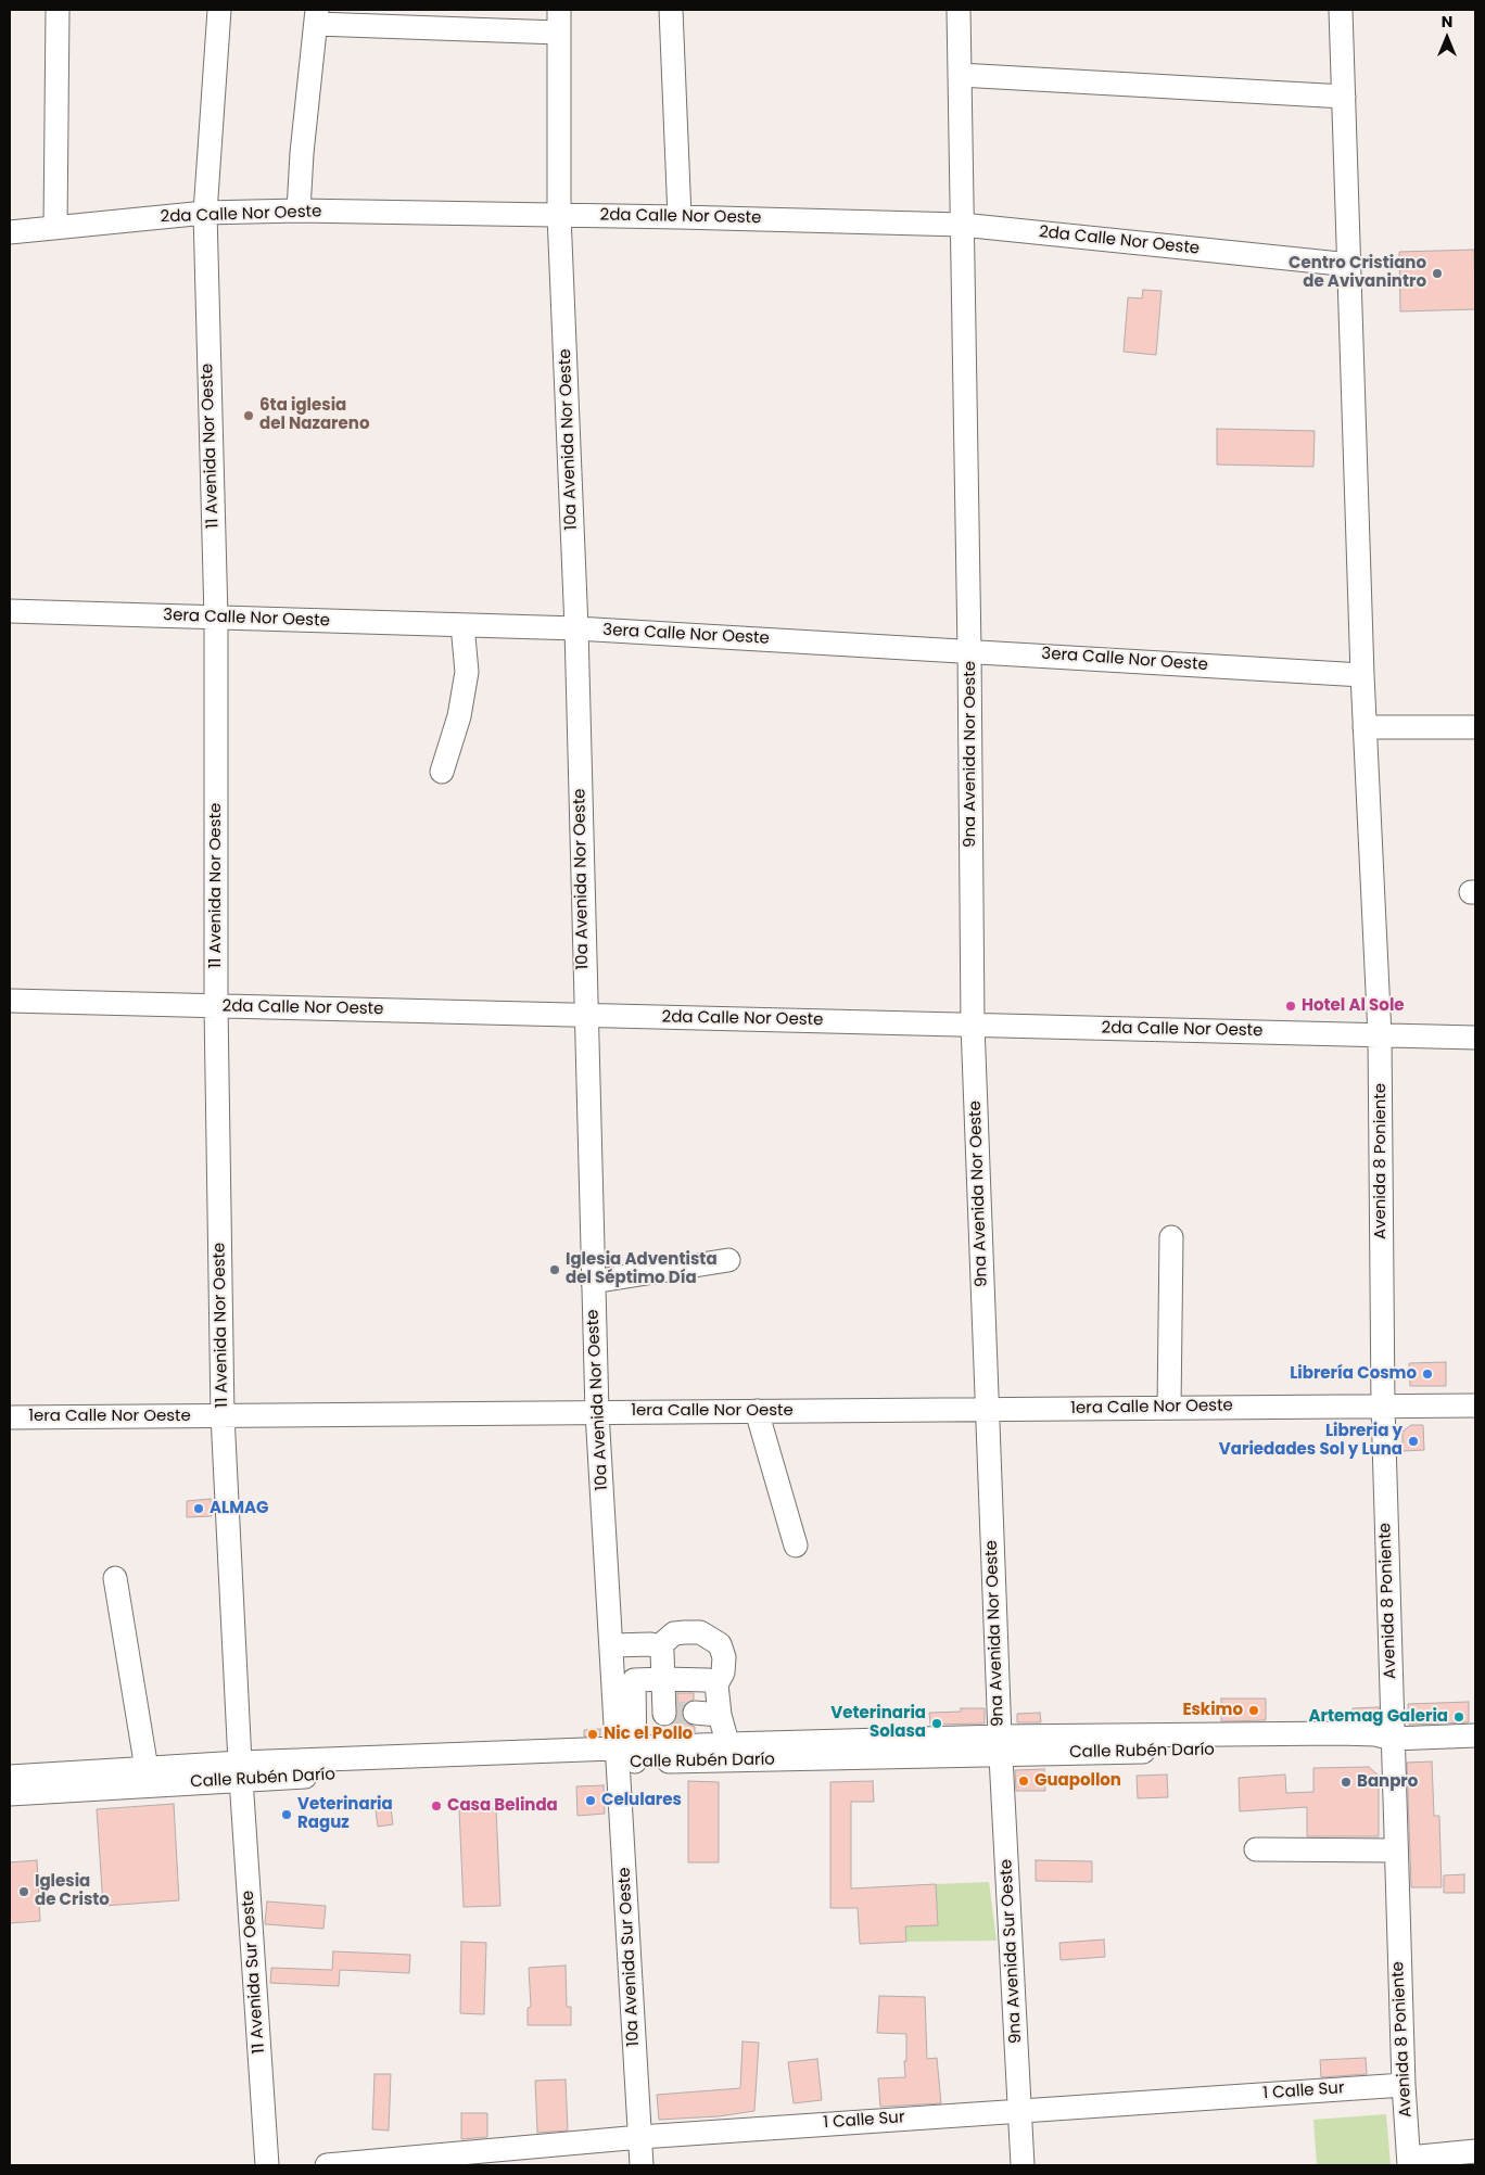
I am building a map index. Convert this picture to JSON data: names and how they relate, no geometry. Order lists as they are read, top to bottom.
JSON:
{
  "streets": {
    "street": [
      "2da Calle Nor Oeste",
      "10a Avenida Nor Oeste",
      "11 Avenida Nor Oeste",
      "3era Calle Nor Oeste",
      "9na Avenida Nor Oeste",
      "Avenida 8 Poniente",
      "1era Calle Nor Oeste",
      "Calle Rubén Darío",
      "9na Avenida Sur Oeste",
      "10a Avenida Sur Oeste",
      "11 Avenida Sur Oeste",
      "1 Calle Sur"
    ]
  },
  "crossings": [
    ["2da Calle Nor Oeste", "10a Avenida Nor Oeste"],
    ["2da Calle Nor Oeste", "11 Avenida Nor Oeste"],
    ["2da Calle Nor Oeste", "9na Avenida Nor Oeste"],
    ["2da Calle Nor Oeste", "Avenida 8 Poniente"],
    ["10a Avenida Nor Oeste", "3era Calle Nor Oeste"],
    ["10a Avenida Nor Oeste", "1era Calle Nor Oeste"],
    ["10a Avenida Nor Oeste", "Calle Rubén Darío"],
    ["10a Avenida Nor Oeste", "10a Avenida Sur Oeste"],
    ["11 Avenida Nor Oeste", "3era Calle Nor Oeste"],
    ["11 Avenida Nor Oeste", "1era Calle Nor Oeste"],
    ["11 Avenida Nor Oeste", "Calle Rubén Darío"],
    ["11 Avenida Nor Oeste", "11 Avenida Sur Oeste"],
    ["3era Calle Nor Oeste", "9na Avenida Nor Oeste"],
    ["3era Calle Nor Oeste", "Avenida 8 Poniente"],
    ["9na Avenida Nor Oeste", "1era Calle Nor Oeste"],
    ["9na Avenida Nor Oeste", "Calle Rubén Darío"],
    ["9na Avenida Nor Oeste", "9na Avenida Sur Oeste"],
    ["Avenida 8 Poniente", "1era Calle Nor Oeste"],
    ["Avenida 8 Poniente", "Calle Rubén Darío"],
    ["Avenida 8 Poniente", "1 Calle Sur"],
    ["Calle Rubén Darío", "9na Avenida Sur Oeste"],
    ["Calle Rubén Darío", "10a Avenida Sur Oeste"],
    ["Calle Rubén Darío", "11 Avenida Sur Oeste"],
    ["9na Avenida Sur Oeste", "1 Calle Sur"],
    ["10a Avenida Sur Oeste", "1 Calle Sur"]
  ],
  "places": [
    "Centro Cristiano de Avivanintro",
    "6ta iglesia del Nazareno",
    "Hotel Al Sole",
    "Iglesia Adventista del Séptimo Día",
    "Librería Cosmo",
    "Libreria y Variedades Sol y Luna",
    "ALMAG",
    "Eskimo",
    "Artemag Galeria",
    "Veterinaria Solasa",
    "Nic el Pollo",
    "Guapollon",
    "Banpro",
    "Celulares",
    "Casa Belinda",
    "Veterinaria Raguz",
    "Iglesia de Cristo"
  ],
  "north": "top"
}
